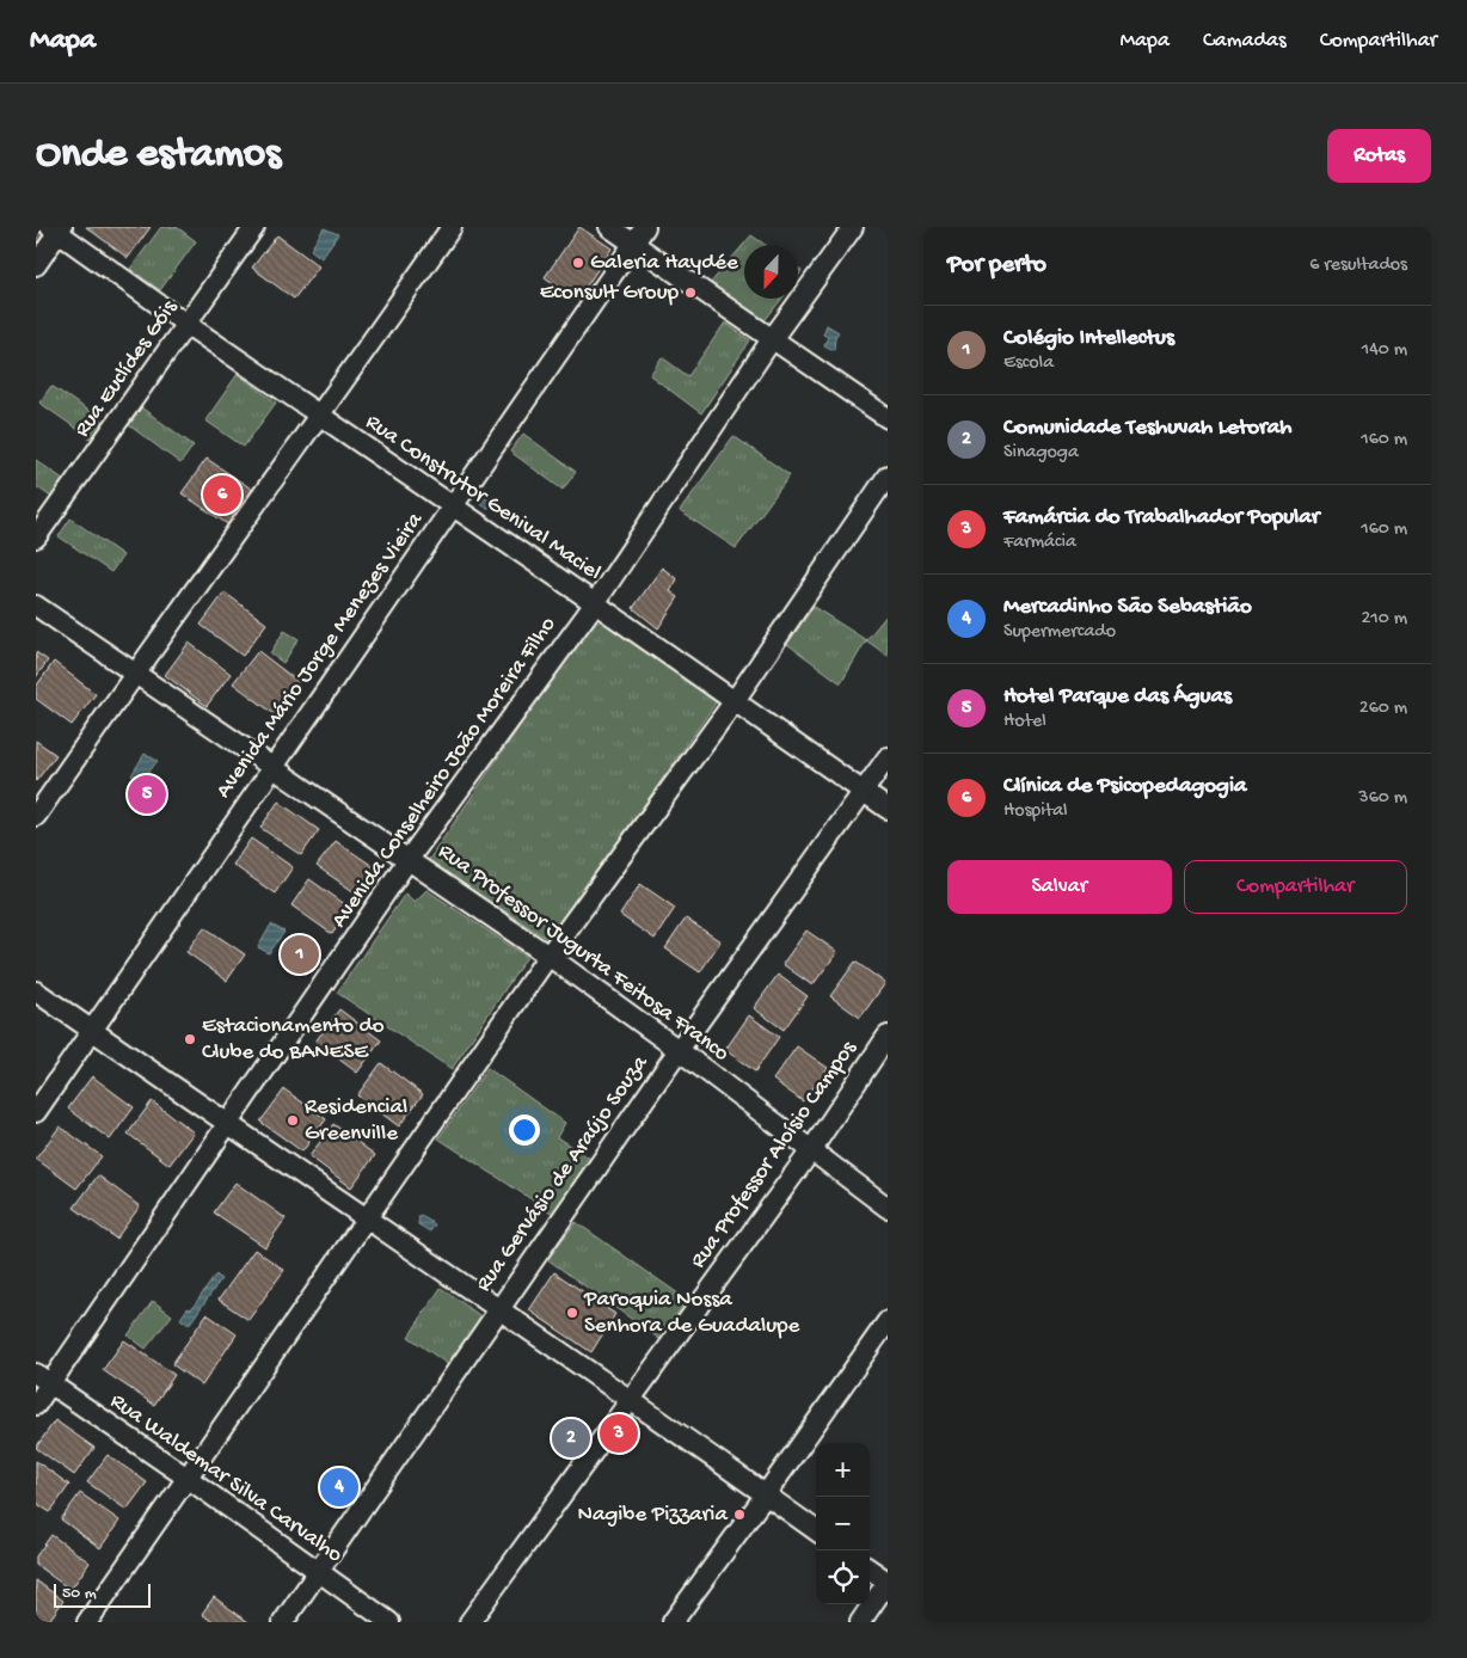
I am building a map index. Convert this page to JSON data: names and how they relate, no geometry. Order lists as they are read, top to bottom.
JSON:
{
  "streets": {
    "street": [
      "Rua Euclídes Góis",
      "Rua Construtor Genival Maciel",
      "Avenida Mário Jorge Menezes Vieira",
      "Avenida Conselheiro João Moreira Filho",
      "Rua Professor Jugurta Feitosa Franco",
      "Rua Professor Aloísio Campos",
      "Rua Gervásio de Araújo Souza",
      "Rua Waldemar Silva Carvalho"
    ]
  },
  "crossings": [
    ["Rua Euclídes Góis", "Rua Construtor Genival Maciel"],
    ["Rua Construtor Genival Maciel", "Avenida Mário Jorge Menezes Vieira"],
    ["Rua Construtor Genival Maciel", "Avenida Conselheiro João Moreira Filho"],
    ["Rua Construtor Genival Maciel", "Rua Gervásio de Araújo Souza"],
    ["Avenida Mário Jorge Menezes Vieira", "Rua Professor Jugurta Feitosa Franco"],
    ["Avenida Conselheiro João Moreira Filho", "Rua Professor Jugurta Feitosa Franco"],
    ["Avenida Conselheiro João Moreira Filho", "Rua Waldemar Silva Carvalho"],
    ["Rua Professor Jugurta Feitosa Franco", "Rua Professor Aloísio Campos"],
    ["Rua Professor Jugurta Feitosa Franco", "Rua Gervásio de Araújo Souza"],
    ["Rua Gervásio de Araújo Souza", "Rua Waldemar Silva Carvalho"]
  ],
  "places": [
    "Galeria Haydée",
    "Econsult Group",
    "Estacionamento do Clube do BANESE",
    "Residencial Greenville",
    "Paroquia Nossa Senhora de Guadalupe",
    "Nagibe Pizzaria"
  ],
  "scale_bar": "50 m",
  "north": "bottom",
  "page": {
    "header": "Mapa",
    "nav": ["Mapa", "Camadas", "Compartilhar"],
    "buttons": [
      "Rotas",
      ["Salvar", "Compartilhar"]
    ],
    "title": "Onde estamos",
    "heading": ["Por perto", "6 resultados"],
    "list": [
      {
        "mark": "1",
        "name": "Colégio Intellectus",
        "note": "Escola",
        "value": "140 m"
      },
      {
        "mark": "2",
        "name": "Comunidade Teshuvah Letorah",
        "note": "Sinagoga",
        "value": "160 m"
      },
      {
        "mark": "3",
        "name": "Famárcia do Trabalhador Popular",
        "note": "Farmácia",
        "value": "160 m"
      },
      {
        "mark": "4",
        "name": "Mercadinho São Sebastião",
        "note": "Supermercado",
        "value": "210 m"
      },
      {
        "mark": "5",
        "name": "Hotel Parque das Águas",
        "note": "Hotel",
        "value": "260 m"
      },
      {
        "mark": "6",
        "name": "Clínica de Psicopedagogia",
        "note": "Hospital",
        "value": "360 m"
      }
    ],
    "pins": [
      "6",
      "5",
      "1",
      "3",
      "2",
      "4"
    ],
    "map_buttons": ["+", "−"],
    "scale": "50 m"
  }
}
